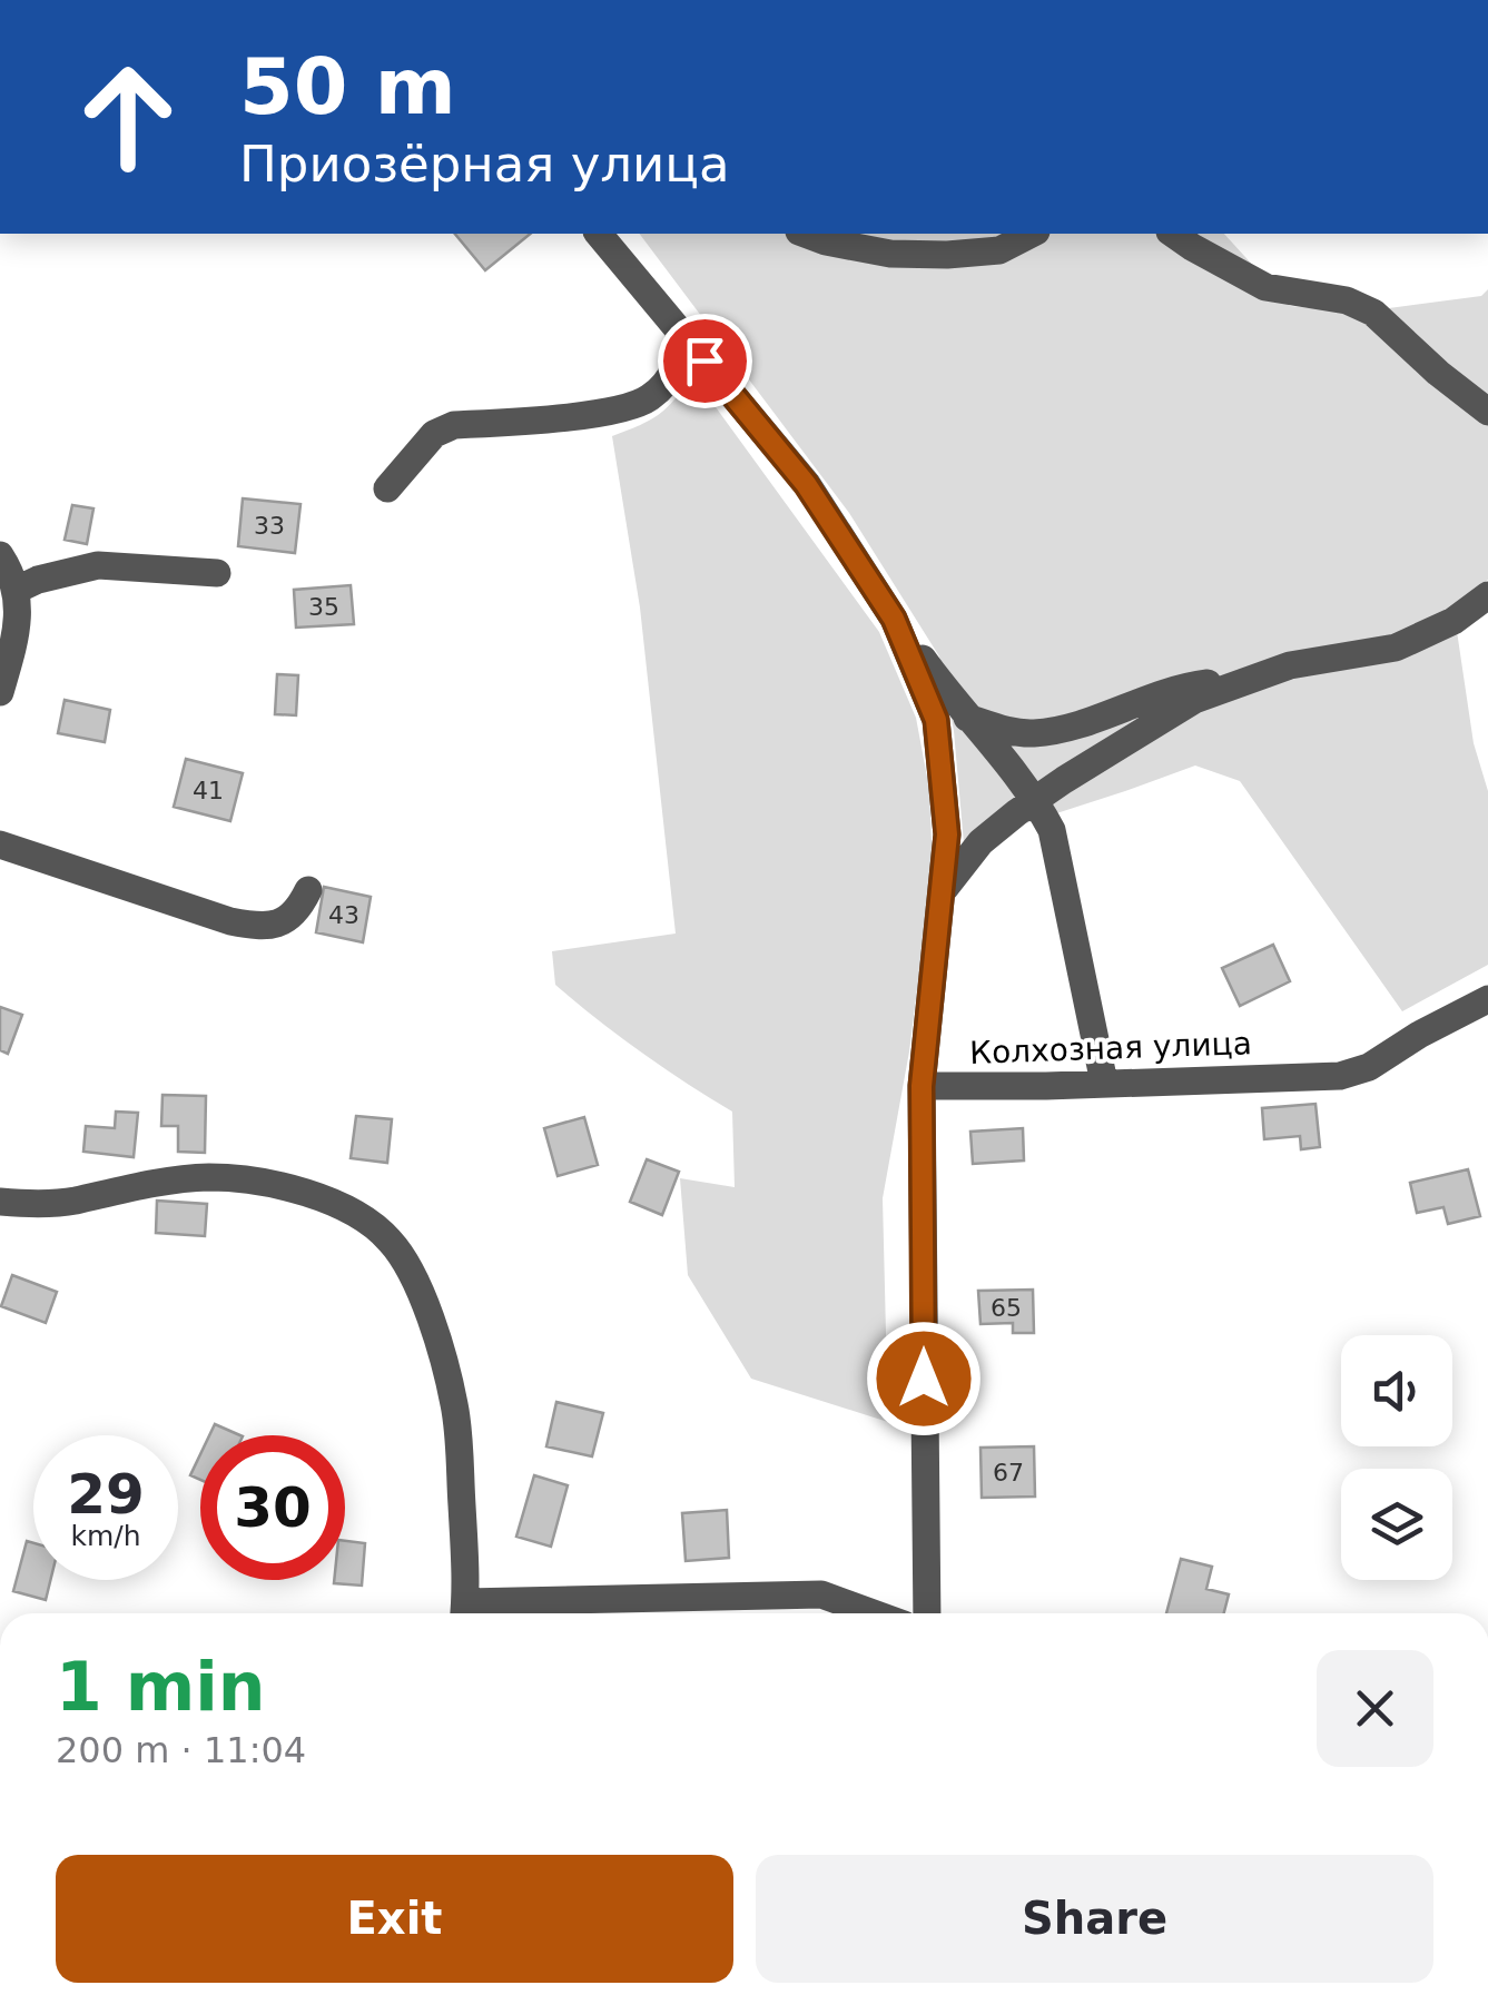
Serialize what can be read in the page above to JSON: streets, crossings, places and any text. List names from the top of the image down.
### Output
{
  "streets": {
    "street": ["Колхозная улица"]
  },
  "house_numbers": [
    "33",
    "35",
    "41",
    "43",
    "65",
    "67"
  ],
  "page": {
    "turn": ["50 m", "Приозёрная улица"],
    "speed": "29 km/h",
    "limit": "30",
    "heading": ["1 min", "200 m · 11:04"],
    "buttons": ["Exit", "Share"]
  }
}
